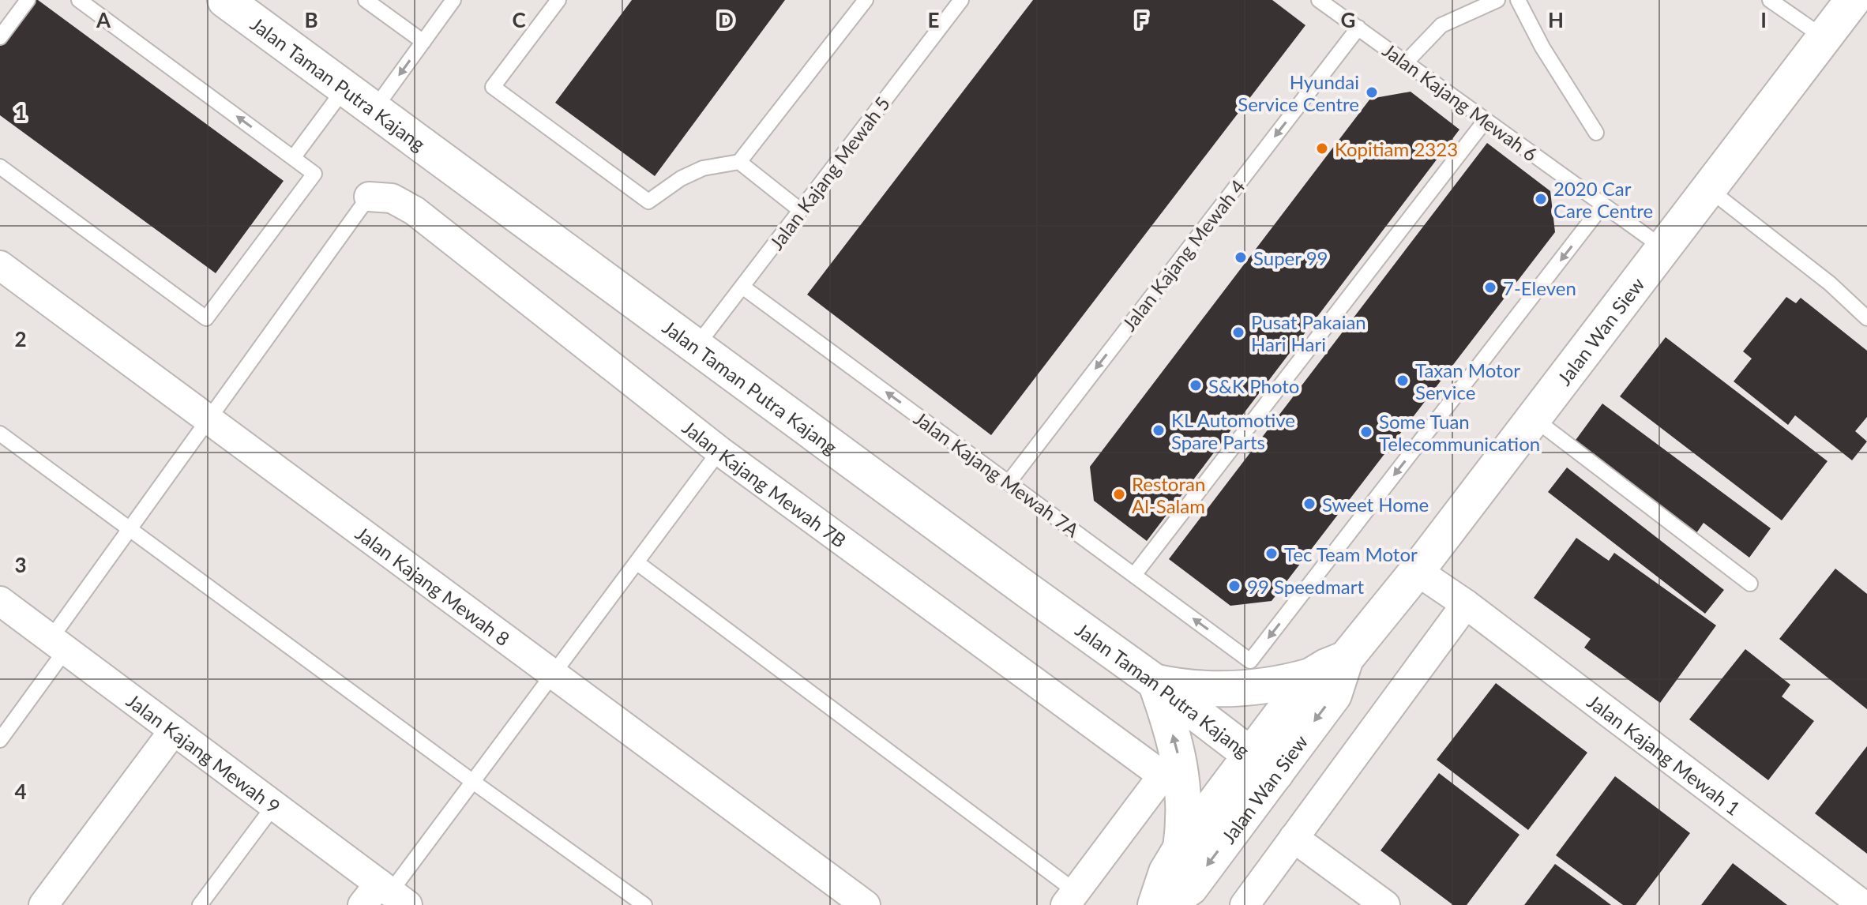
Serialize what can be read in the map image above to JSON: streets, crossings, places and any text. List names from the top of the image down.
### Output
{
  "streets": {
    "street": [
      "Jalan Taman Putra Kajang",
      "Jalan Wan Siew",
      "Jalan Kajang Mewah 7B",
      "Jalan Kajang Mewah 8",
      "Jalan Kajang Mewah 9",
      "Jalan Kajang Mewah 1"
    ],
    "lane": [
      "Jalan Kajang Mewah 6",
      "Jalan Kajang Mewah 5",
      "Jalan Kajang Mewah 4",
      "Jalan Kajang Mewah 7A"
    ]
  },
  "crossings": [
    ["Jalan Taman Putra Kajang", "Jalan Kajang Mewah 5"],
    ["Jalan Taman Putra Kajang", "Jalan Wan Siew"],
    ["Jalan Kajang Mewah 6", "Jalan Kajang Mewah 4"],
    ["Jalan Kajang Mewah 6", "Jalan Wan Siew"],
    ["Jalan Kajang Mewah 6", "Jalan Kajang Mewah 7A"],
    ["Jalan Kajang Mewah 5", "Jalan Kajang Mewah 7A"],
    ["Jalan Kajang Mewah 4", "Jalan Kajang Mewah 7A"],
    ["Jalan Wan Siew", "Jalan Kajang Mewah 1"]
  ],
  "one_way": ["Jalan Kajang Mewah 4"],
  "places": [
    "Hyundai Service Centre",
    "Kopitiam 2323",
    "2020 Car Care Centre",
    "Super 99",
    "7-Eleven",
    "Pusat Pakaian Hari Hari",
    "Taxan Motor Service",
    "S&K Photo",
    "KL Automotive Spare Parts",
    "Some Tuan Telecommunication",
    "Restoran Al-Salam",
    "Sweet Home",
    "Tec Team Motor",
    "99 Speedmart"
  ],
  "grid": {
    "columns": [
      "A",
      "B",
      "C",
      "D",
      "E",
      "F",
      "G",
      "H",
      "I"
    ],
    "rows": [
      "1",
      "2",
      "3",
      "4"
    ]
  }
}
